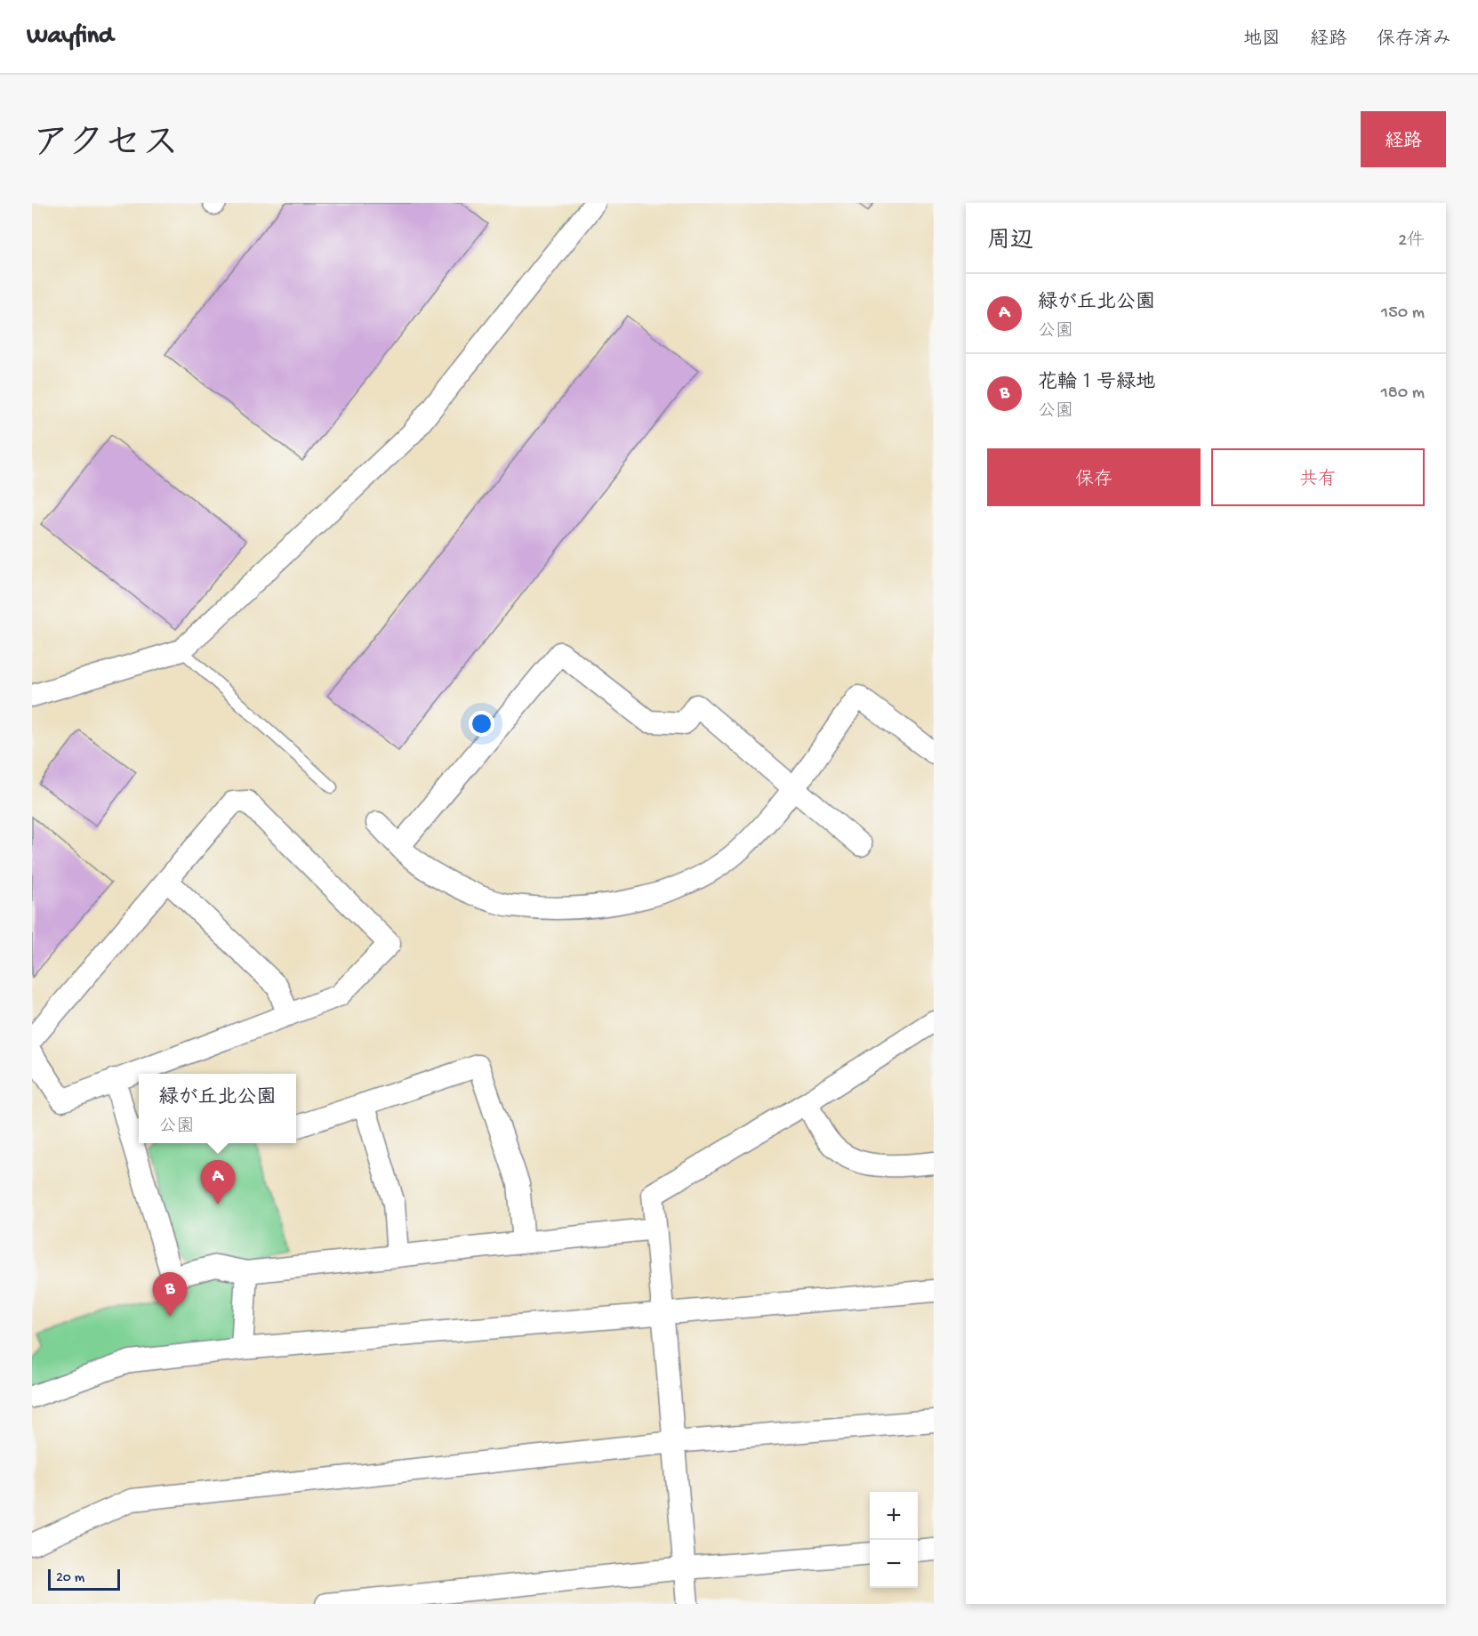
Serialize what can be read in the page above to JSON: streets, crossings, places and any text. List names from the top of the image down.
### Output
{
  "scale_bar": "20 m",
  "page": {
    "header": "Wayfind",
    "nav": ["地図", "経路", "保存済み"],
    "title": "アクセス",
    "buttons": [
      "経路",
      ["保存", "共有"]
    ],
    "heading": ["周辺", "2件"],
    "list": [
      {
        "mark": "A",
        "name": "緑が丘北公園",
        "note": "公園",
        "value": "150 m"
      },
      {
        "mark": "B",
        "name": "花輪１号緑地",
        "note": "公園",
        "value": "180 m"
      }
    ],
    "popup": ["緑が丘北公園", "公園"],
    "pins": ["A", "B"],
    "map_buttons": ["+", "−"],
    "scale": "20 m"
  }
}
